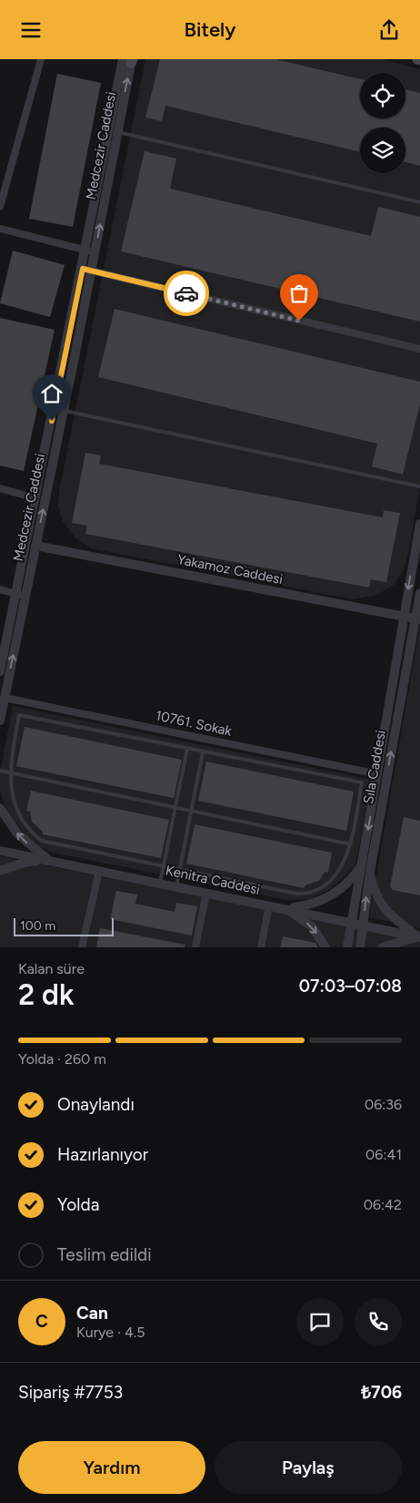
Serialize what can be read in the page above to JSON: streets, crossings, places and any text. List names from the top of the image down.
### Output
{
  "streets": {
    "street": [
      "Medcezir Caddesi",
      "Yakamoz Caddesi",
      "10761. Sokak",
      "Sıla Caddesi",
      "Kenitra Caddesi"
    ]
  },
  "crossings": [
    ["Medcezir Caddesi", "Yakamoz Caddesi"],
    ["Medcezir Caddesi", "10761. Sokak"],
    ["Yakamoz Caddesi", "Sıla Caddesi"],
    ["Sıla Caddesi", "Kenitra Caddesi"]
  ],
  "scale_bar": "100 m",
  "page": {
    "header": "Bitely",
    "scale": "100 m",
    "heading": ["2 dk", "Kalan süre", "07:03–07:08"],
    "panel": [
      "Can",
      "Kurye · 4.5",
      "Sipariş #7753",
      "₺706"
    ],
    "bar": "Yolda · 260 m",
    "list": [
      ["Onaylandı", "06:36"],
      ["Hazırlanıyor", "06:41"],
      ["Yolda", "06:42"],
      "Teslim edildi"
    ],
    "round": "C",
    "buttons": ["Yardım", "Paylaş"]
  }
}
